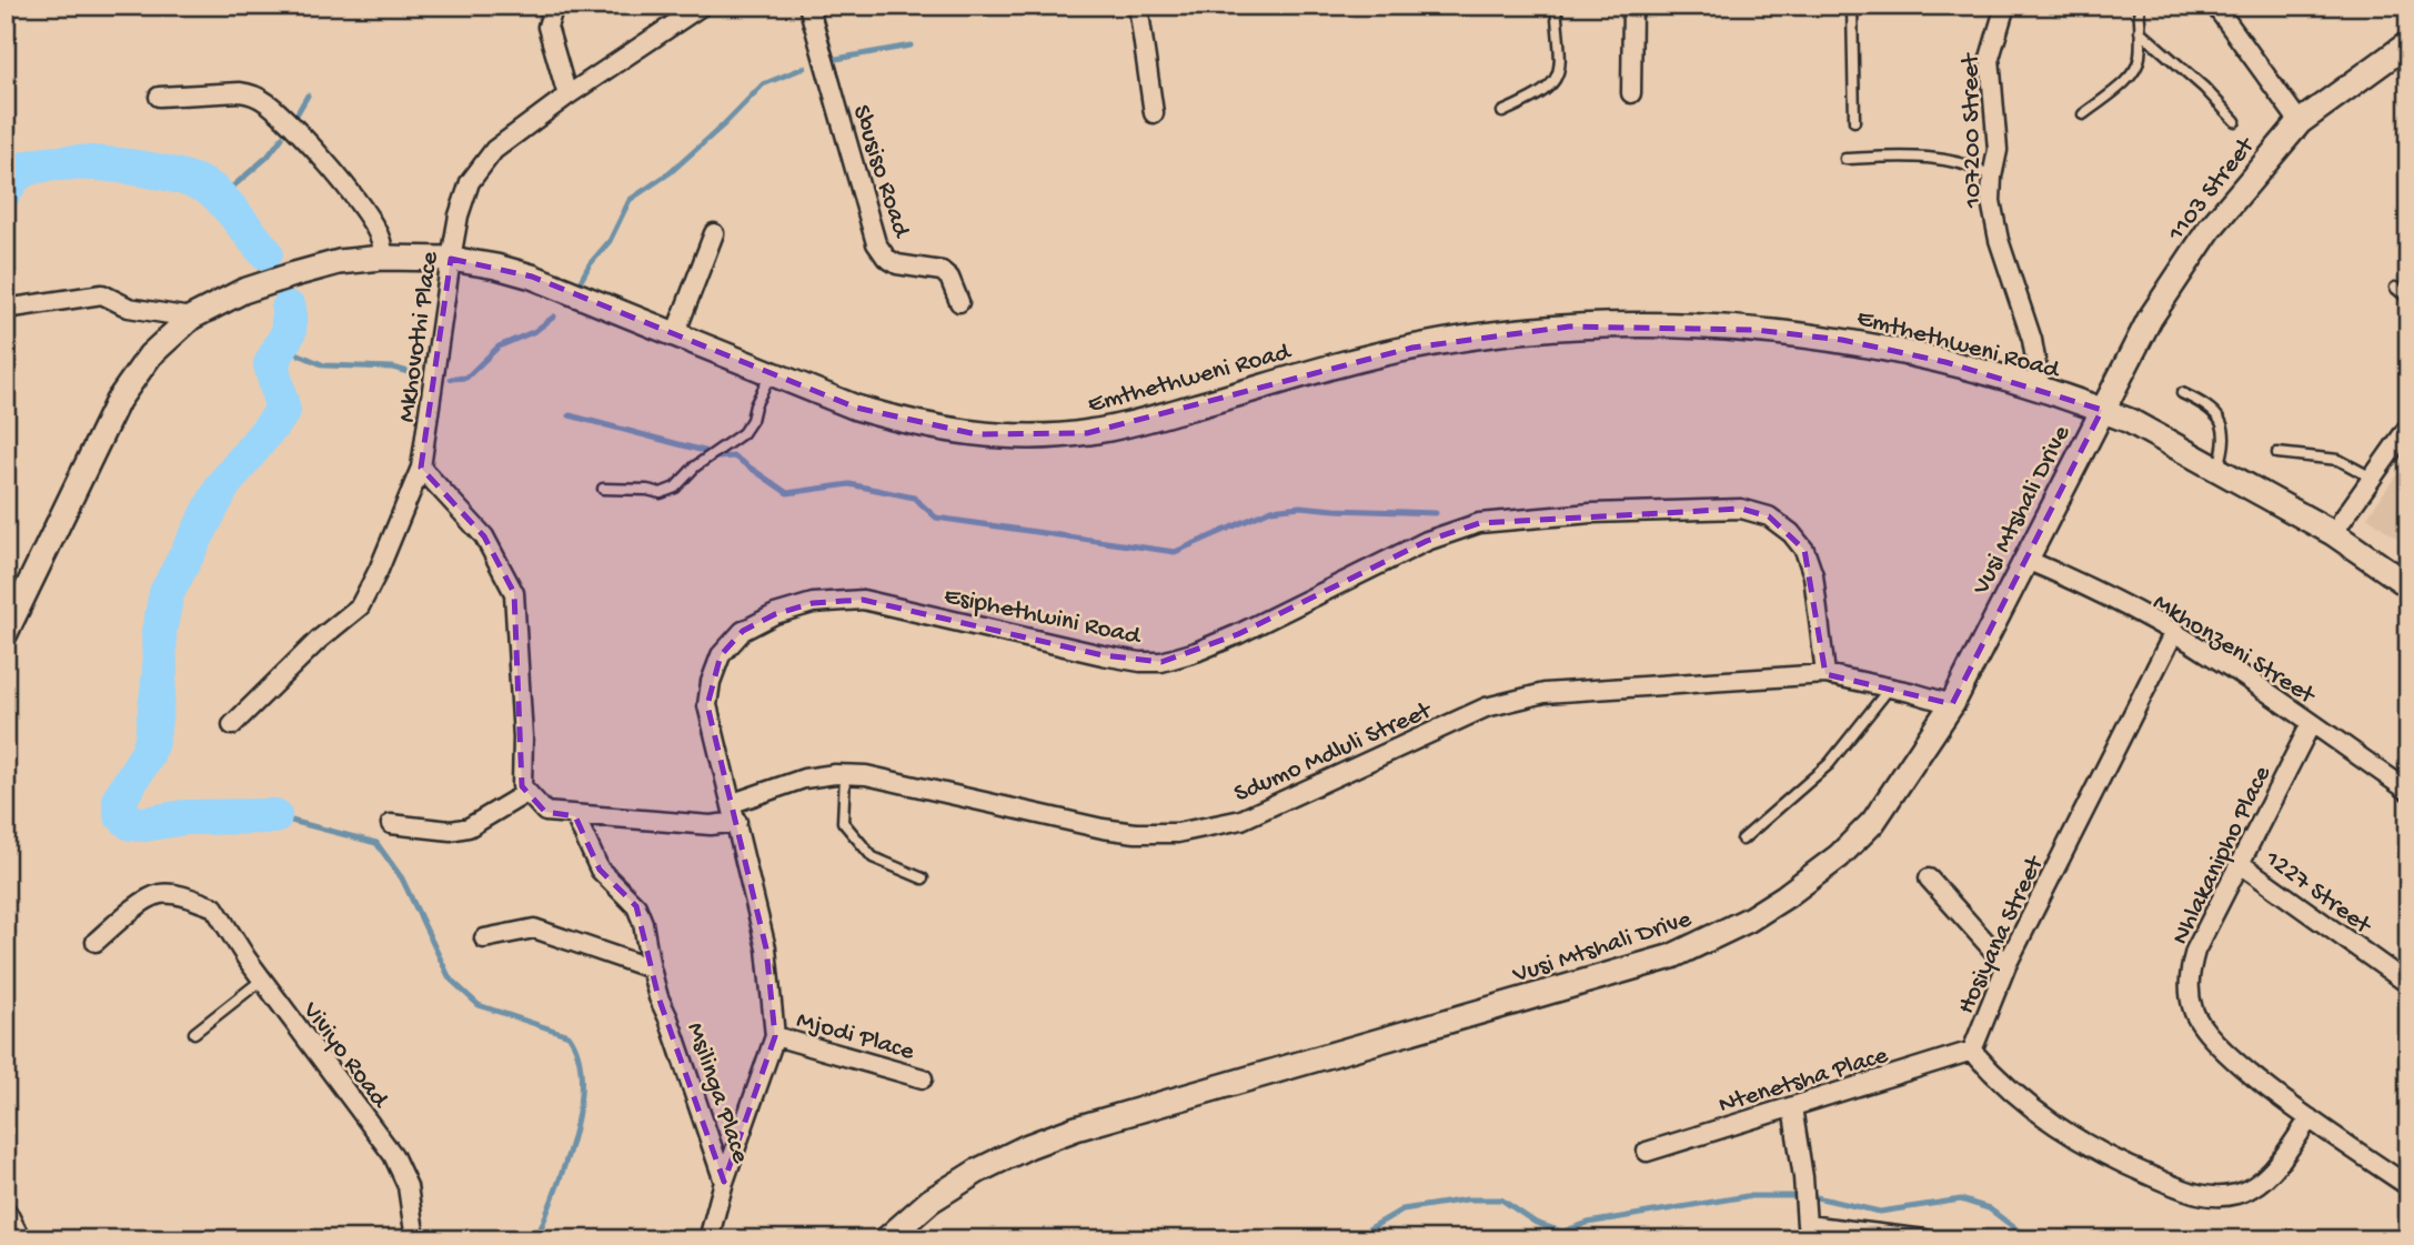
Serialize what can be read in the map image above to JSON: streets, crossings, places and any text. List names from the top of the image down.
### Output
{
  "streets": {
    "street": [
      "107200 Street",
      "Sbusiso Road",
      "1103 Street",
      "Mkhovothi Place",
      "Emthethweni Road",
      "Vusi Mtshali Drive",
      "Esiphethwini Road",
      "Mkhonzeni Street",
      "Sdumo Mdluli Street",
      "Nhlakanipho Place",
      "1227 Street",
      "Hosiyana Street",
      "Mjodi Place",
      "Viviyo Road",
      "Ntenetsha Place",
      "Msilinga Place"
    ]
  },
  "crossings": [
    ["107200 Street", "Emthethweni Road"],
    ["1103 Street", "Emthethweni Road"],
    ["1103 Street", "Vusi Mtshali Drive"],
    ["Mkhovothi Place", "Emthethweni Road"],
    ["Emthethweni Road", "Vusi Mtshali Drive"],
    ["Vusi Mtshali Drive", "Mkhonzeni Street"],
    ["Vusi Mtshali Drive", "Sdumo Mdluli Street"],
    ["Esiphethwini Road", "Sdumo Mdluli Street"],
    ["Esiphethwini Road", "Mjodi Place"],
    ["Esiphethwini Road", "Msilinga Place"],
    ["Mkhonzeni Street", "Nhlakanipho Place"],
    ["Mkhonzeni Street", "Hosiyana Street"],
    ["Nhlakanipho Place", "1227 Street"],
    ["Nhlakanipho Place", "Hosiyana Street"],
    ["Hosiyana Street", "Ntenetsha Place"]
  ]
}
